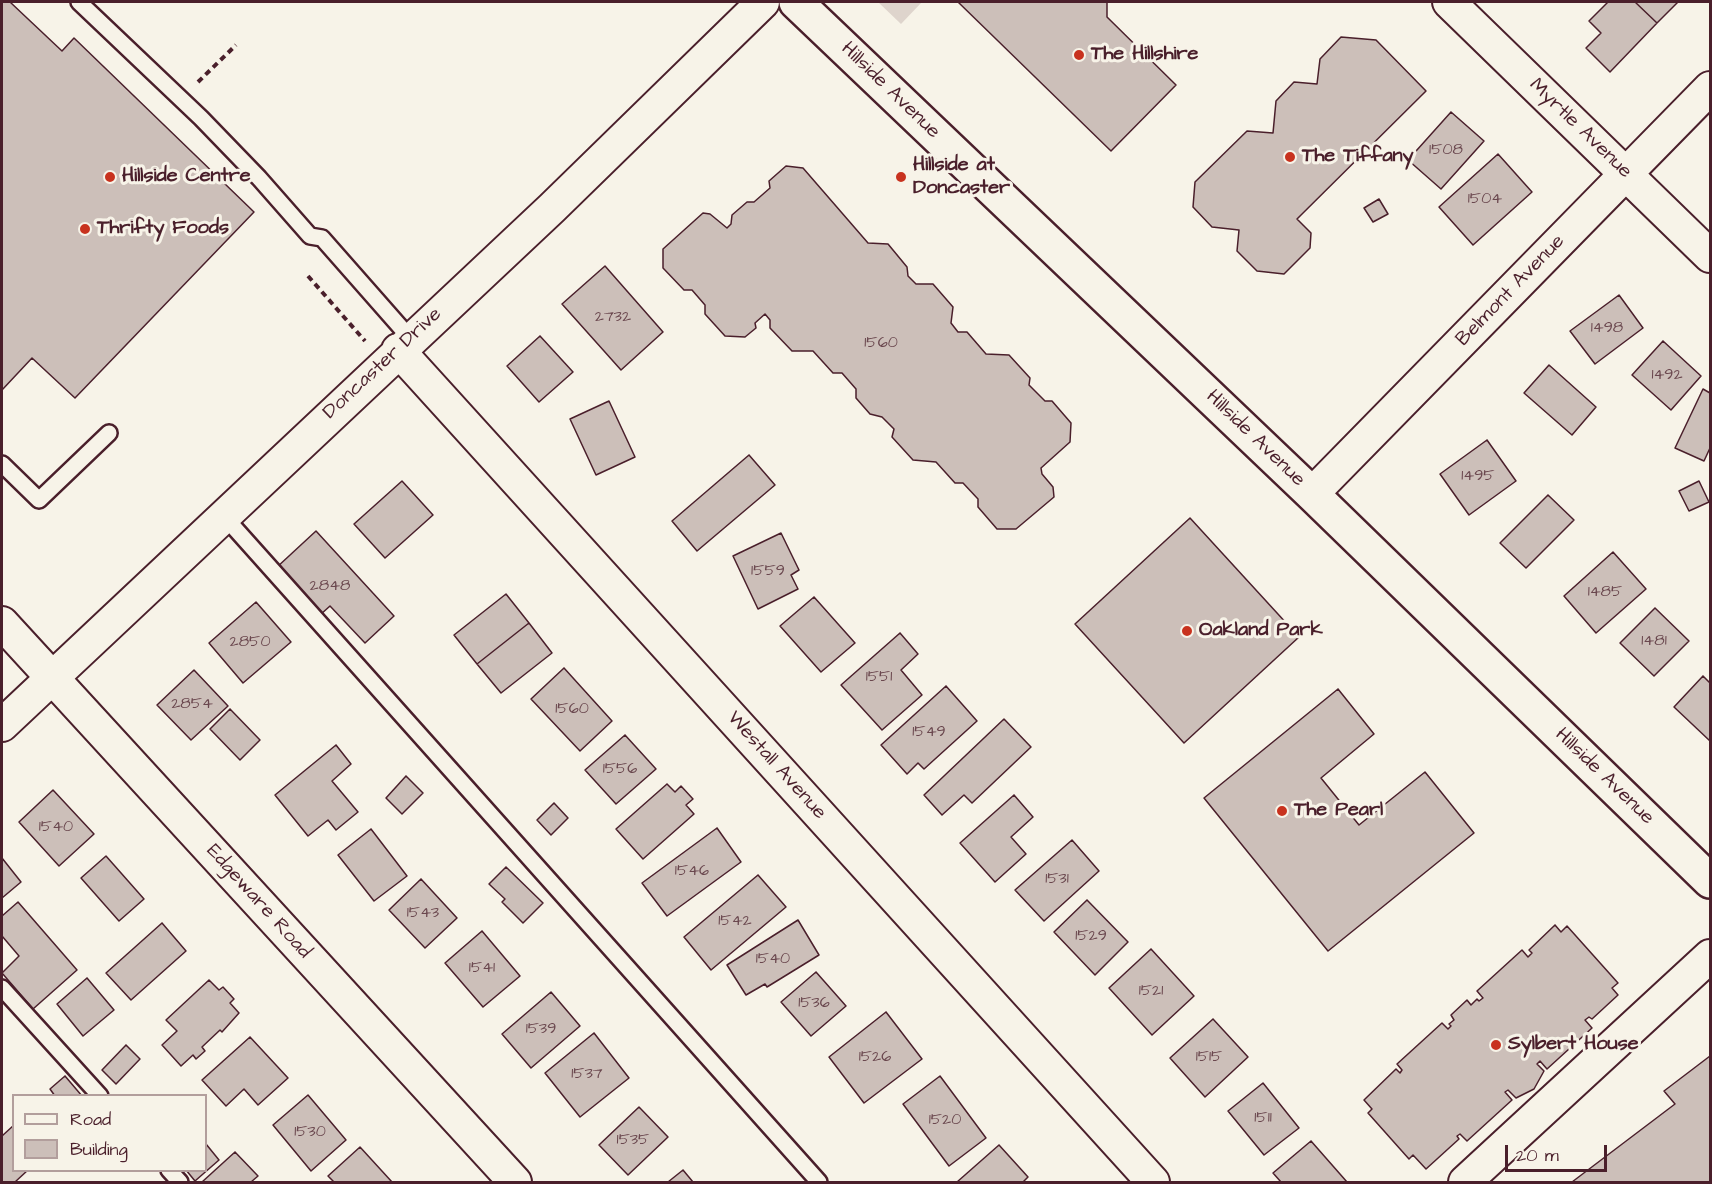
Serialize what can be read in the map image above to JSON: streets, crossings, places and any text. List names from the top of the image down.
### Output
{
  "streets": {
    "main road": ["Hillside Avenue"],
    "street": [
      "Myrtle Avenue",
      "Belmont Avenue",
      "Doncaster Drive",
      "Westall Avenue",
      "Edgeware Road"
    ]
  },
  "crossings": [
    ["Hillside Avenue", "Belmont Avenue"],
    ["Myrtle Avenue", "Belmont Avenue"],
    ["Doncaster Drive", "Westall Avenue"],
    ["Doncaster Drive", "Edgeware Road"]
  ],
  "places": [
    "The Hillshire",
    "The Tiffany",
    "Hillside Centre",
    "Hillside at Doncaster",
    "Thrifty Foods",
    "Oakland Park",
    "The Pearl",
    "Sylbert House"
  ],
  "house_numbers": [
    "1508",
    "1504",
    "2732",
    "1498",
    "1560",
    "1492",
    "1495",
    "1559",
    "2848",
    "1485",
    "1481",
    "2850",
    "1551",
    "2854",
    "1560",
    "1549",
    "1556",
    "1540",
    "1546",
    "1531",
    "1543",
    "1542",
    "1529",
    "1540",
    "1541",
    "1521",
    "1536",
    "1539",
    "1526",
    "1515",
    "1537",
    "1511",
    "1520",
    "1530",
    "1535"
  ],
  "legend": ["Road", "Building"],
  "scale_bar": "20 m"
}
